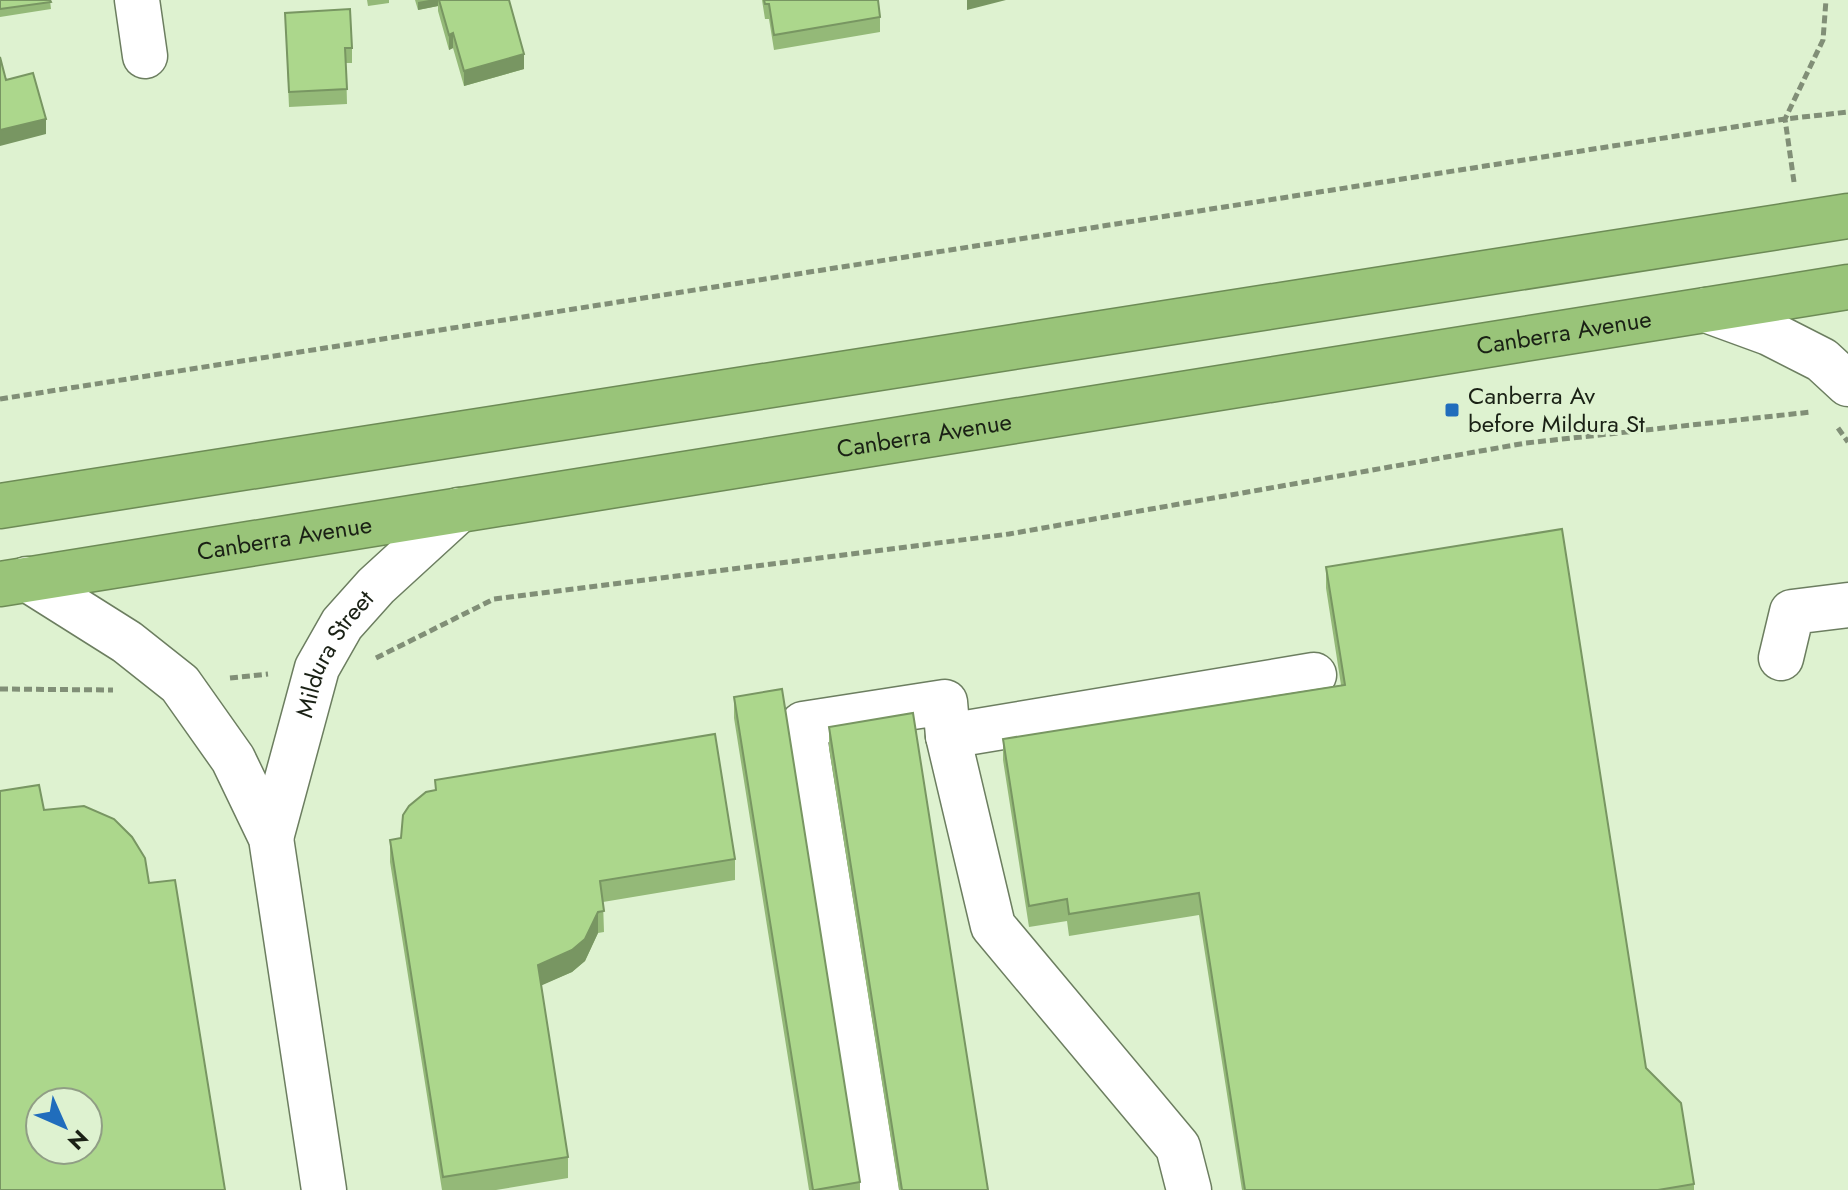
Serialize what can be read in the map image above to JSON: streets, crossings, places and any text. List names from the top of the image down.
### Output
{
  "streets": {
    "highway": ["Canberra Avenue"],
    "street": ["Mildura Street"]
  },
  "crossings": [
    ["Canberra Avenue", "Mildura Street"]
  ],
  "places": {
    "transit": ["Canberra Av before Mildura St"]
  },
  "north": "bottom right"
}
